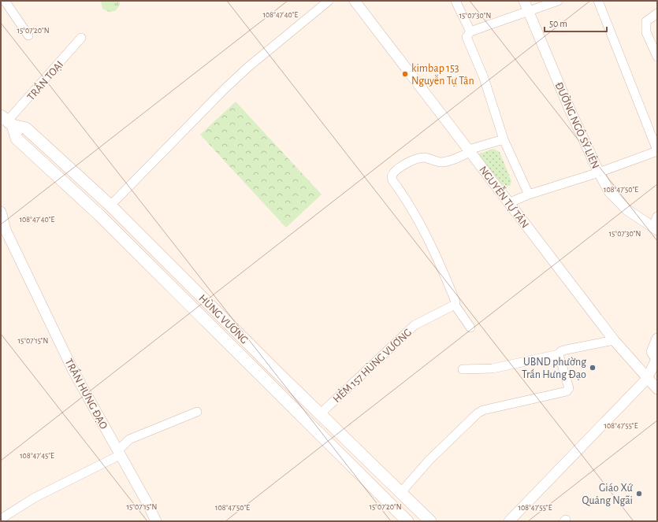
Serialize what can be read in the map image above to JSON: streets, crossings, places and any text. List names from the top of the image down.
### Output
{
  "streets": {
    "main road": ["HÙNG VƯƠNG"],
    "street": [
      "TRẦN TOẠI",
      "ĐƯỜNG NGÔ SỸ LIÊN",
      "NGUYỄN TỰ TÂN",
      "HẺM 157 HÙNG VƯƠNG",
      "TRẦN HƯNG ĐẠO"
    ]
  },
  "crossings": [
    ["TRẦN TOẠI", "HÙNG VƯƠNG"],
    ["HÙNG VƯƠNG", "HẺM 157 HÙNG VƯƠNG"]
  ],
  "places": ["kimbap 153 Nguyễn Tự Tân", "UBND phường Trần Hưng Đạo", "Giáo Xứ Quảng Ngãi"],
  "scale_bar": "50 m",
  "coordinates": [
    "108°47'40\"E",
    "15°07'30\"N",
    "15°07'20\"N",
    "108°47'50\"E",
    "15°07'15\"N",
    "108°47'55\"E",
    "108°47'45\"E"
  ]
}
